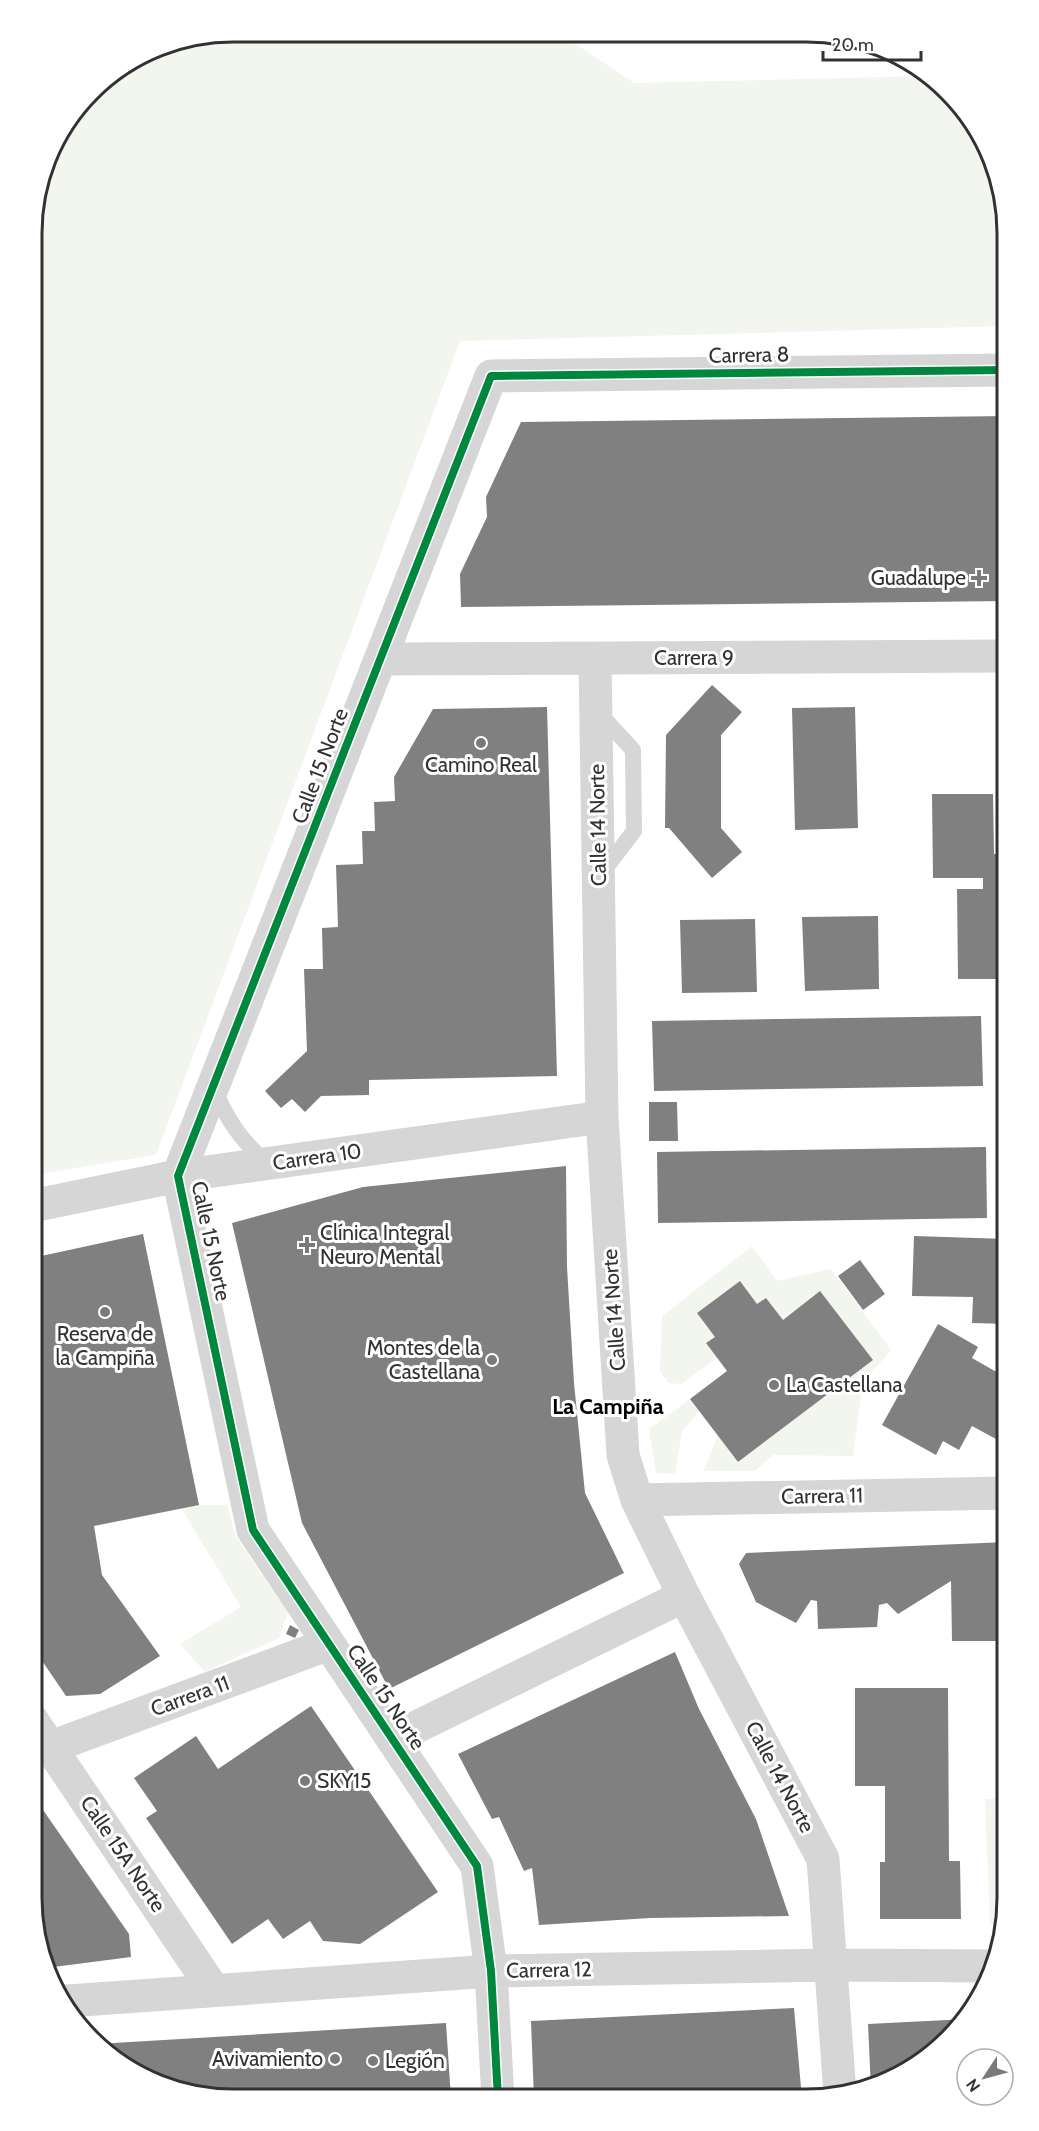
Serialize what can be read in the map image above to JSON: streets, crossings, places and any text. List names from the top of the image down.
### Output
{
  "streets": {
    "street": [
      "Carrera 8",
      "Carrera 9",
      "Calle 15 Norte",
      "Calle 14 Norte",
      "Carrera 10",
      "Carrera 11",
      "Calle 15A Norte",
      "Carrera 12"
    ]
  },
  "crossings": [
    ["Carrera 8", "Calle 15 Norte"],
    ["Carrera 9", "Calle 15 Norte"],
    ["Carrera 9", "Calle 14 Norte"],
    ["Calle 15 Norte", "Carrera 10"],
    ["Calle 15 Norte", "Carrera 11"],
    ["Calle 15 Norte", "Carrera 12"],
    ["Calle 14 Norte", "Carrera 10"],
    ["Calle 14 Norte", "Carrera 11"],
    ["Calle 14 Norte", "Carrera 12"],
    ["Carrera 11", "Calle 15A Norte"],
    ["Calle 15A Norte", "Carrera 12"]
  ],
  "districts": ["La Campiña"],
  "places": {
    "health": ["Guadalupe", "Clínica Integral Neuro Mental"],
    "other": [
      "Camino Real",
      "Reserva de la Campiña",
      "Montes de la Castellana",
      "La Castellana",
      "SKY15",
      "Avivamiento",
      "Legión"
    ]
  },
  "scale_bar": "20 m",
  "north": "bottom left"
}
